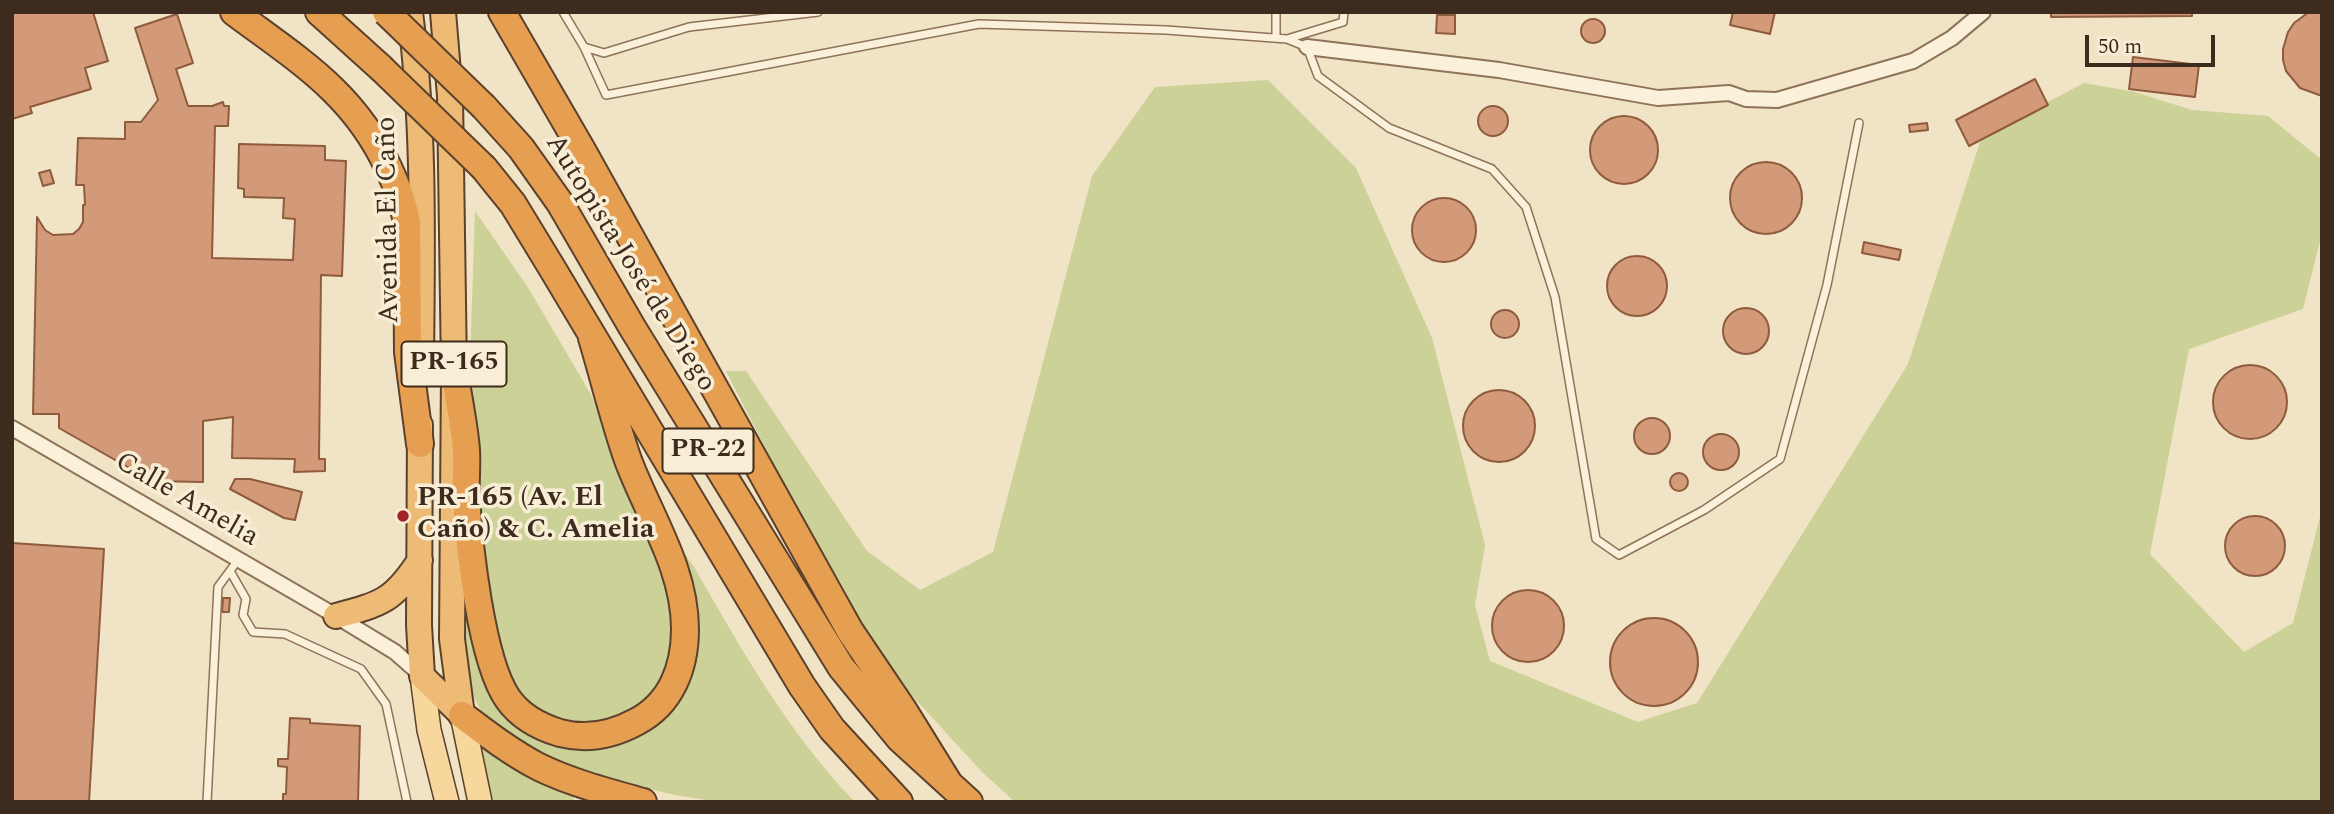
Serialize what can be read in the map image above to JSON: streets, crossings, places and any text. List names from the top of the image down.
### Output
{
  "streets": {
    "highway": [
      "Avenida El Caño",
      "Autopista José de Diego",
      "PR-165",
      "PR-22"
    ],
    "street": ["Calle Amelia"]
  },
  "crossings": [
    ["Avenida El Caño", "Calle Amelia"]
  ],
  "places": ["PR-165 (Av. El Caño) & C. Amelia"],
  "scale_bar": "50 m"
}
